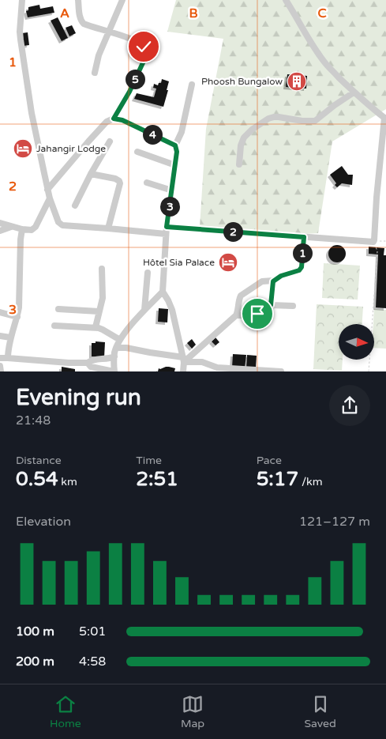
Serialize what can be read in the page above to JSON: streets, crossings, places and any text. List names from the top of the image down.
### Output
{
  "places": {
    "building": ["Phoosh Bungalow"],
    "hotel": ["Jahangir Lodge", "Hôtel Sia Palace"]
  },
  "north": "right",
  "page": {
    "pins": [
      "5",
      "4",
      "3",
      "2",
      "1"
    ],
    "heading": ["Evening run", "21:48"],
    "stats": [
      ["Distance", "0.54 km"],
      ["Time", "2:51"],
      ["Pace", "5:17 /km"]
    ],
    "chart": ["Elevation", "121–127 m"],
    "list": [
      {
        "name": "100 m",
        "note": "5:01"
      },
      {
        "name": "200 m",
        "note": "4:58"
      }
    ],
    "tabs": ["Home", "Map", "Saved"]
  },
  "grid": {
    "columns": ["A", "B", "C"],
    "rows": ["1", "2", "3"]
  }
}
